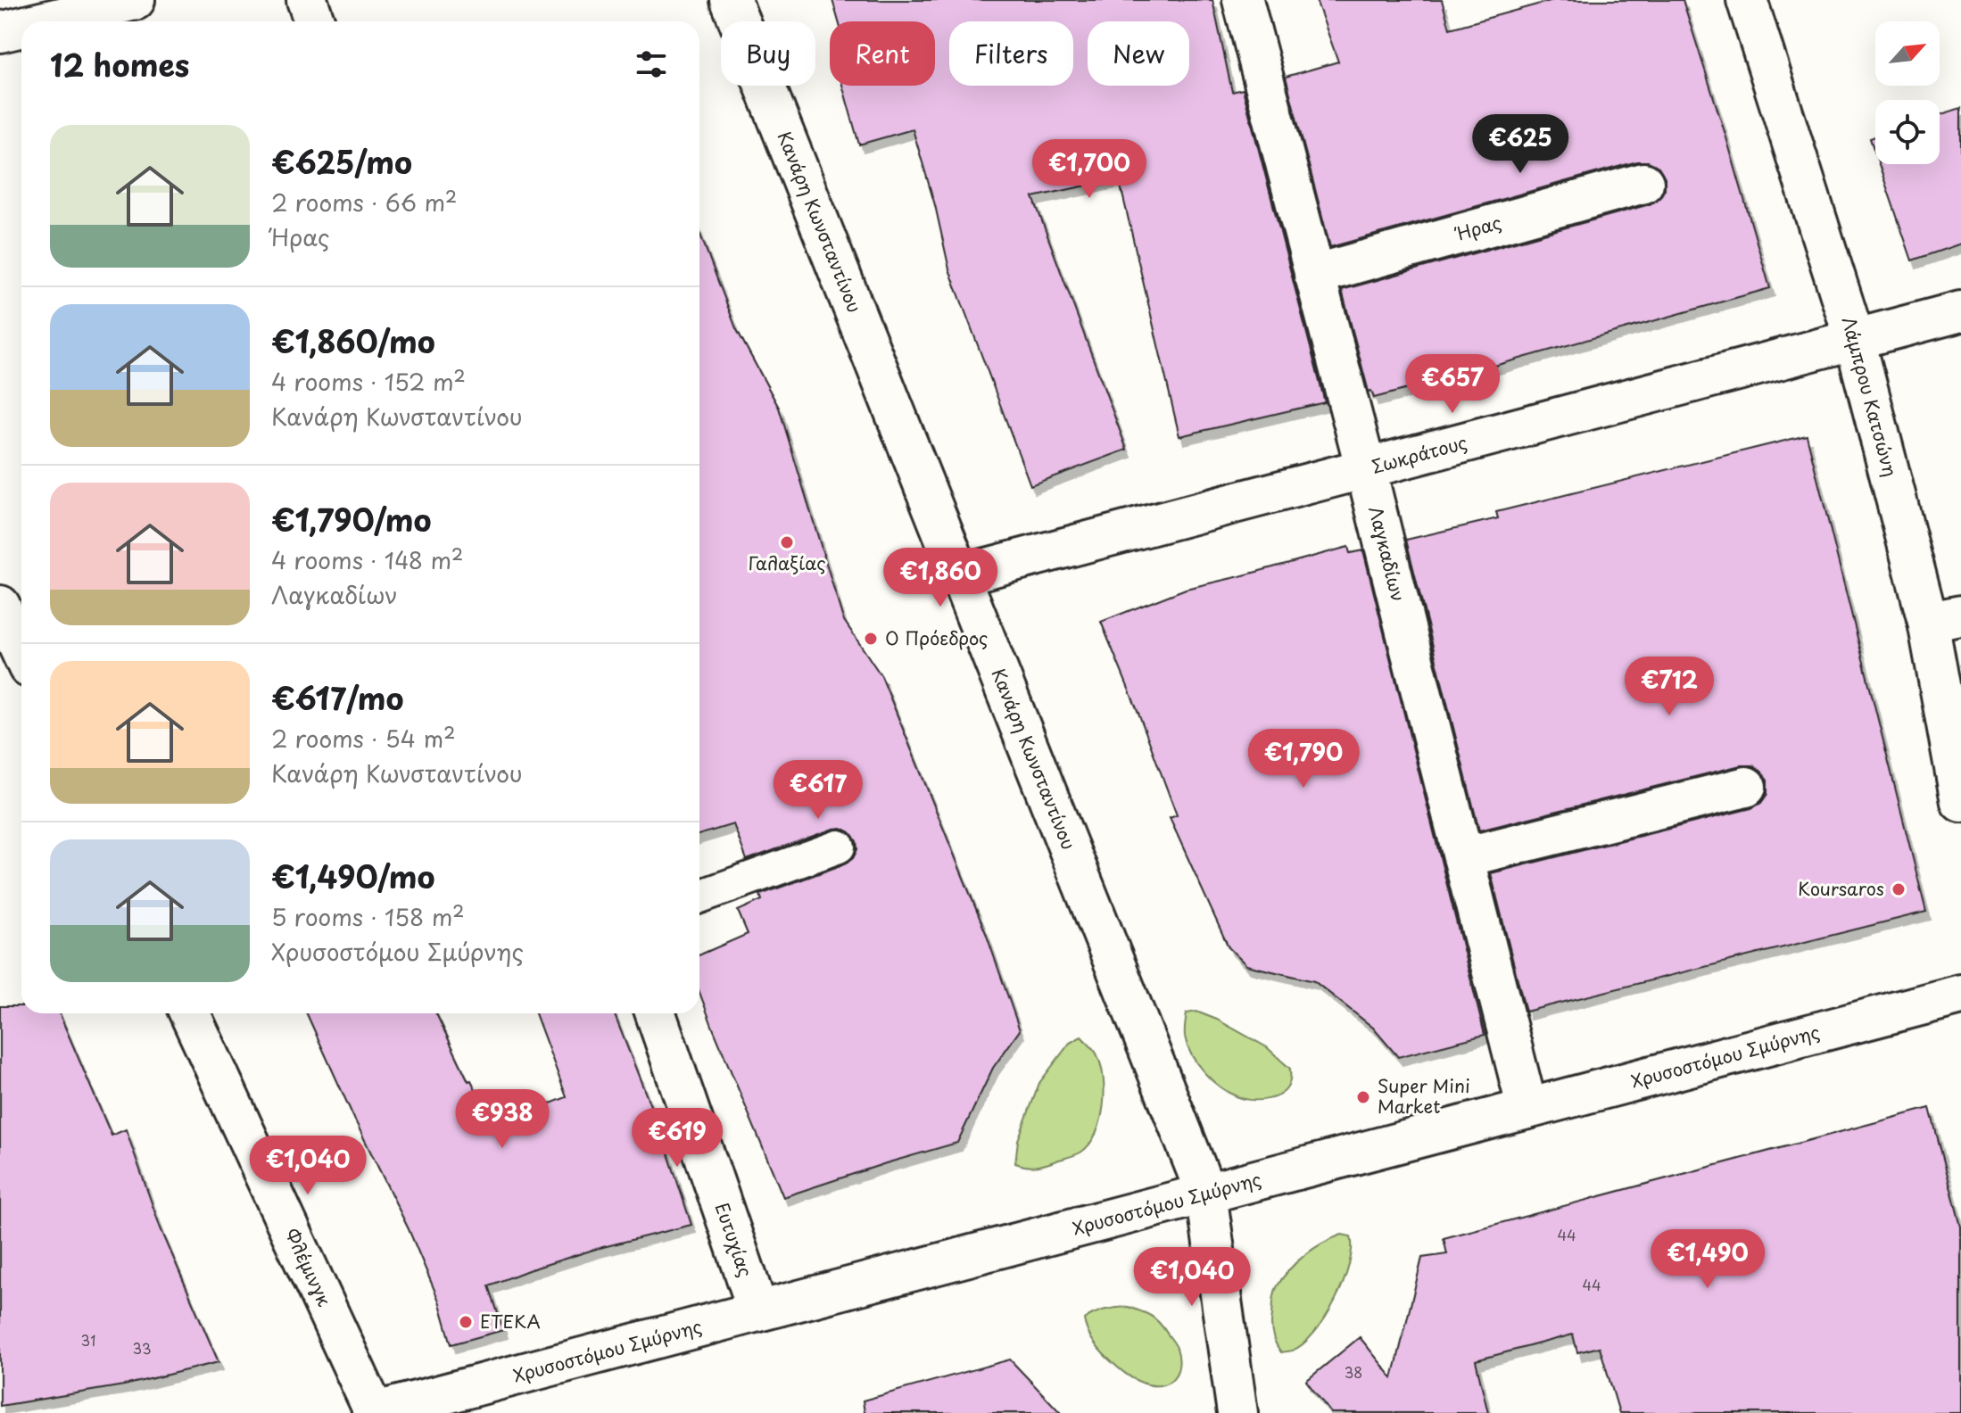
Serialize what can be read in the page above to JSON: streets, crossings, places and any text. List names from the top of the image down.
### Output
{
  "streets": {
    "street": [
      "Κανάρη Κωνσταντίνου",
      "Ήρας",
      "Λάμπρου Κατσώνη",
      "Σωκράτους",
      "Λαγκαδίων",
      "Χρυσοστόμου Σμύρνης",
      "Ευτυχίας",
      "Φλέμινγκ"
    ]
  },
  "crossings": [
    ["Κανάρη Κωνσταντίνου", "Σωκράτους"],
    ["Κανάρη Κωνσταντίνου", "Χρυσοστόμου Σμύρνης"],
    ["Ήρας", "Λαγκαδίων"],
    ["Λάμπρου Κατσώνη", "Σωκράτους"],
    ["Σωκράτους", "Λαγκαδίων"],
    ["Λαγκαδίων", "Χρυσοστόμου Σμύρνης"],
    ["Χρυσοστόμου Σμύρνης", "Ευτυχίας"],
    ["Χρυσοστόμου Σμύρνης", "Φλέμινγκ"]
  ],
  "places": [
    "Γαλαξίας",
    "Ο Πρόεδρος",
    "Koursaros",
    "Super Mini Market",
    "ΕΤΕΚΑ"
  ],
  "house_numbers": [
    "44",
    "44",
    "31",
    "33",
    "38"
  ],
  "north": "top right",
  "page": {
    "chip": [
      "Buy",
      "Rent",
      "Filters",
      "New"
    ],
    "heading": "12 homes",
    "list": [
      {
        "name": "€625/mo",
        "note": "2 rooms · 66 m² · Ήρας"
      },
      {
        "name": "€1,860/mo",
        "note": "4 rooms · 152 m² · Κανάρη Κωνσταντίνου"
      },
      {
        "name": "€1,790/mo",
        "note": "4 rooms · 148 m² · Λαγκαδίων"
      },
      {
        "name": "€617/mo",
        "note": "2 rooms · 54 m² · Κανάρη Κωνσταντίνου"
      },
      {
        "name": "€1,490/mo",
        "note": "5 rooms · 158 m² · Χρυσοστόμου Σμύρνης"
      }
    ],
    "price": [
      "€625",
      "€1,700",
      "€657",
      "€1,860",
      "€712",
      "€1,790",
      "€617",
      "€938",
      "€619",
      "€1,040",
      "€1,490",
      "€1,040"
    ]
  }
}
